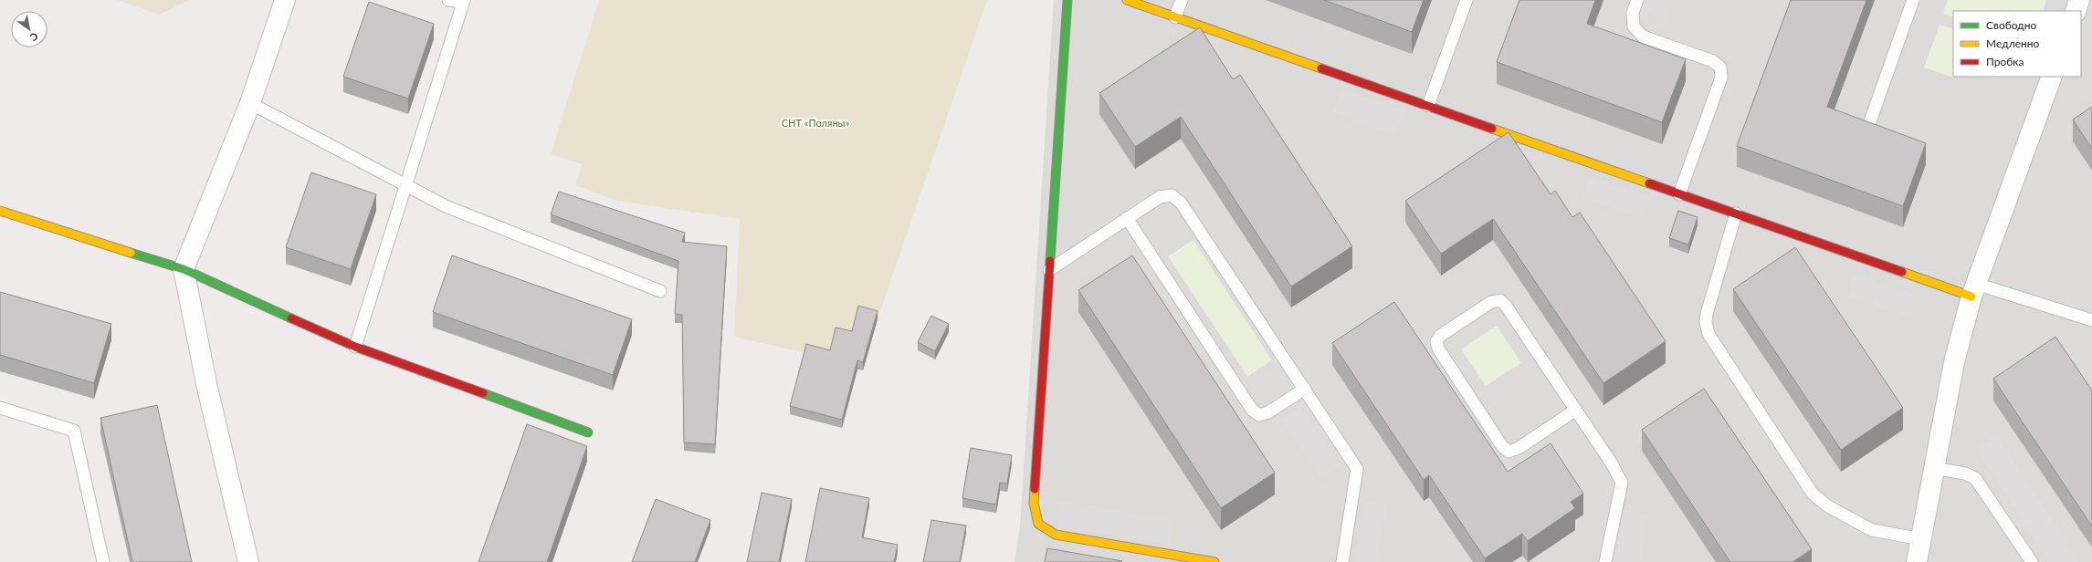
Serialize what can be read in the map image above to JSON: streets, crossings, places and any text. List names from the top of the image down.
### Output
{
  "parks": ["СНТ «Поляны»"],
  "legend": ["Свободно", "Медленно", "Пробка"],
  "north": "bottom right"
}
